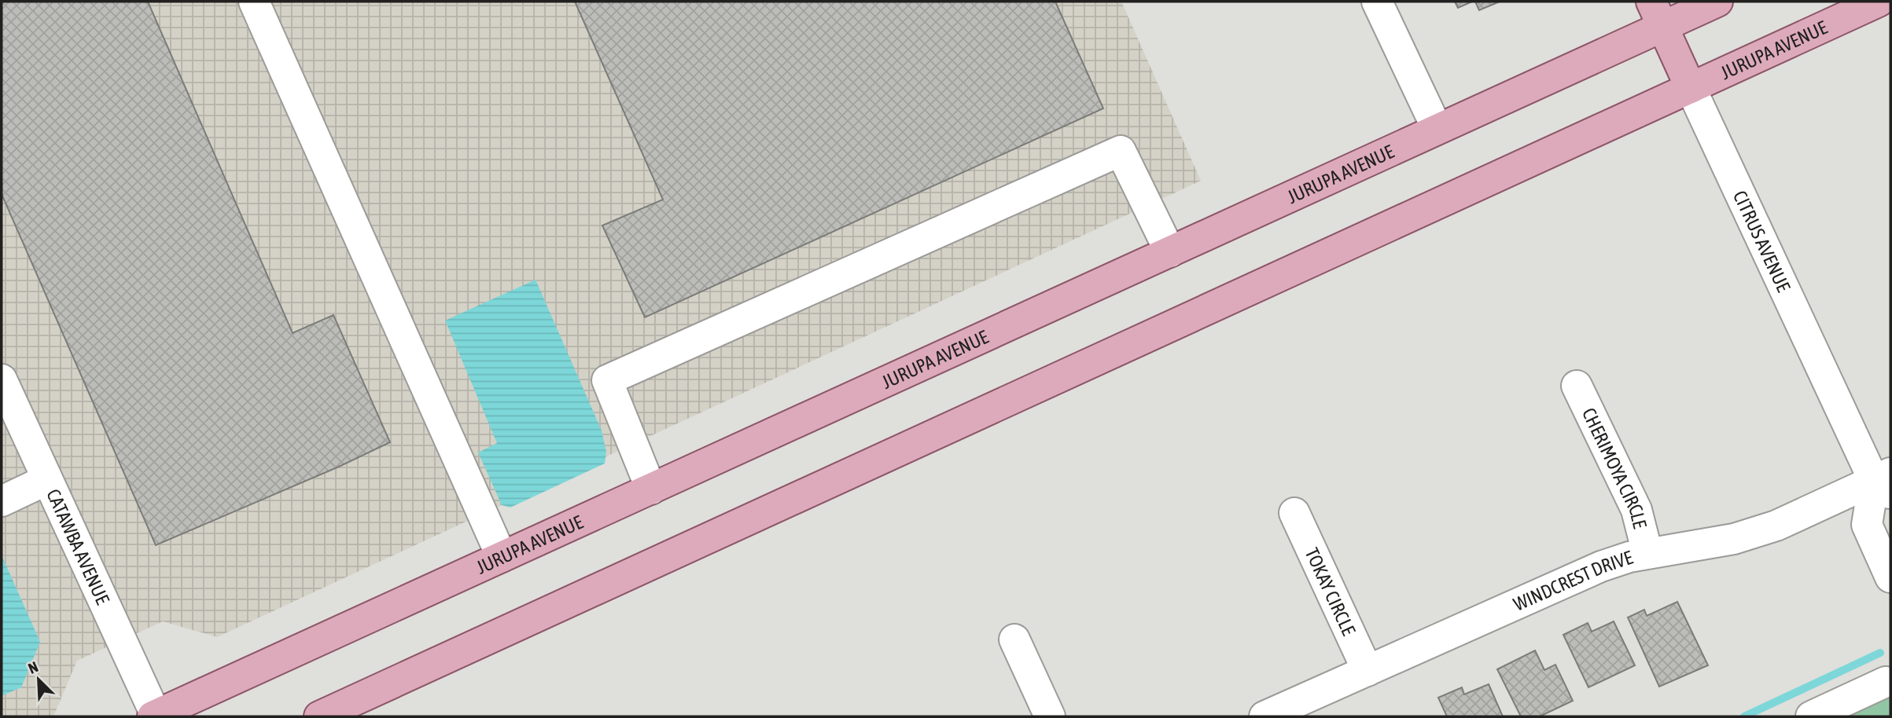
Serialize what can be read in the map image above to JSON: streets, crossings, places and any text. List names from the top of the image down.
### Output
{
  "streets": {
    "main road": ["JURUPA AVENUE", "CITRUS AVENUE"],
    "street": [
      "CHERIMOYA CIRCLE",
      "CATAWBA AVENUE",
      "WINDCREST DRIVE",
      "TOKAY CIRCLE"
    ]
  },
  "crossings": [
    ["JURUPA AVENUE", "CITRUS AVENUE"],
    ["JURUPA AVENUE", "CATAWBA AVENUE"],
    ["CITRUS AVENUE", "WINDCREST DRIVE"],
    ["CHERIMOYA CIRCLE", "WINDCREST DRIVE"],
    ["WINDCREST DRIVE", "TOKAY CIRCLE"]
  ],
  "north": "top left"
}
